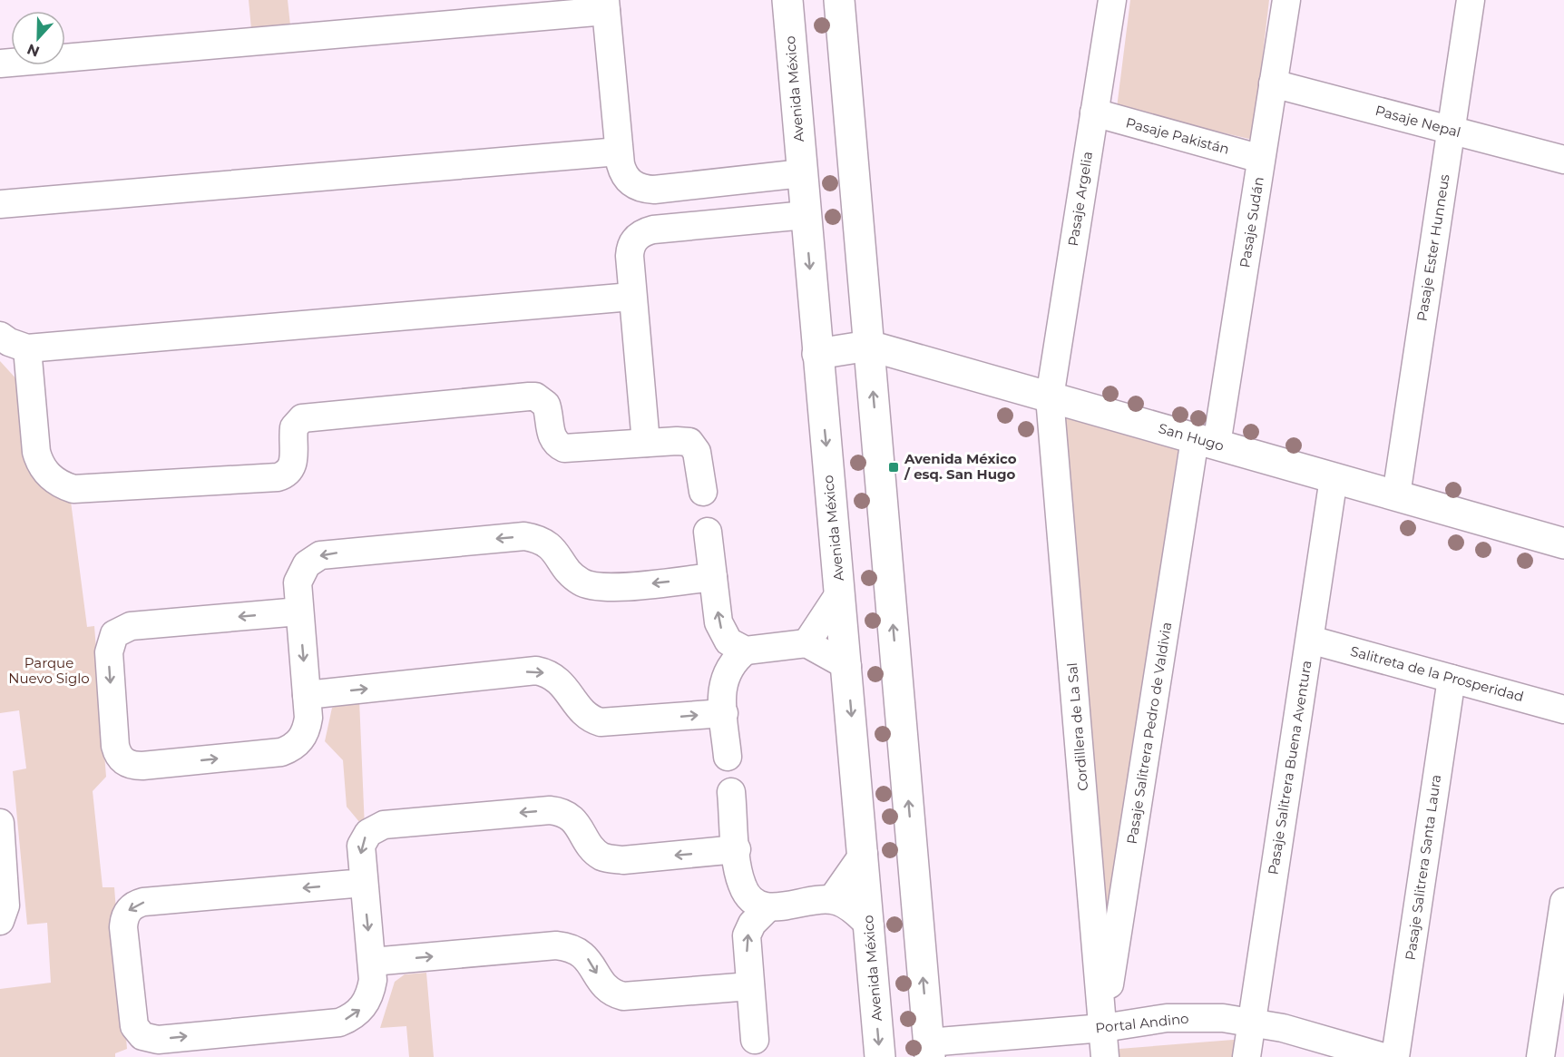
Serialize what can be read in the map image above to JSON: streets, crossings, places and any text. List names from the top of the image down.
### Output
{
  "streets": {
    "main road": ["Avenida México", "San Hugo"],
    "street": [
      "Pasaje Nepal",
      "Pasaje Pakistán",
      "Pasaje Argelia",
      "Pasaje Sudán",
      "Pasaje Ester Hunneus",
      "Salitreta de la Prosperidad",
      "Cordillera de La Sal",
      "Pasaje Salitrera Pedro de Valdivia",
      "Pasaje Salitrera Buena Aventura",
      "Pasaje Salitrera Santa Laura",
      "Portal Andino"
    ]
  },
  "crossings": [
    ["Avenida México", "San Hugo"],
    ["Pasaje Nepal", "Pasaje Sudán"],
    ["Pasaje Nepal", "Pasaje Ester Hunneus"],
    ["Pasaje Pakistán", "Pasaje Argelia"],
    ["Pasaje Pakistán", "Pasaje Sudán"],
    ["Pasaje Argelia", "San Hugo"],
    ["Pasaje Argelia", "Cordillera de La Sal"],
    ["Pasaje Sudán", "San Hugo"],
    ["Pasaje Sudán", "Pasaje Salitrera Pedro de Valdivia"],
    ["Pasaje Ester Hunneus", "San Hugo"],
    ["San Hugo", "Cordillera de La Sal"],
    ["San Hugo", "Pasaje Salitrera Pedro de Valdivia"],
    ["San Hugo", "Pasaje Salitrera Buena Aventura"],
    ["Salitreta de la Prosperidad", "Pasaje Salitrera Buena Aventura"],
    ["Salitreta de la Prosperidad", "Pasaje Salitrera Santa Laura"],
    ["Cordillera de La Sal", "Pasaje Salitrera Pedro de Valdivia"],
    ["Cordillera de La Sal", "Portal Andino"],
    ["Pasaje Salitrera Pedro de Valdivia", "Portal Andino"],
    ["Pasaje Salitrera Buena Aventura", "Portal Andino"]
  ],
  "parks": ["Parque Nuevo Siglo"],
  "places": {
    "transit": ["Avenida México / esq. San Hugo"]
  },
  "north": "bottom"
}
